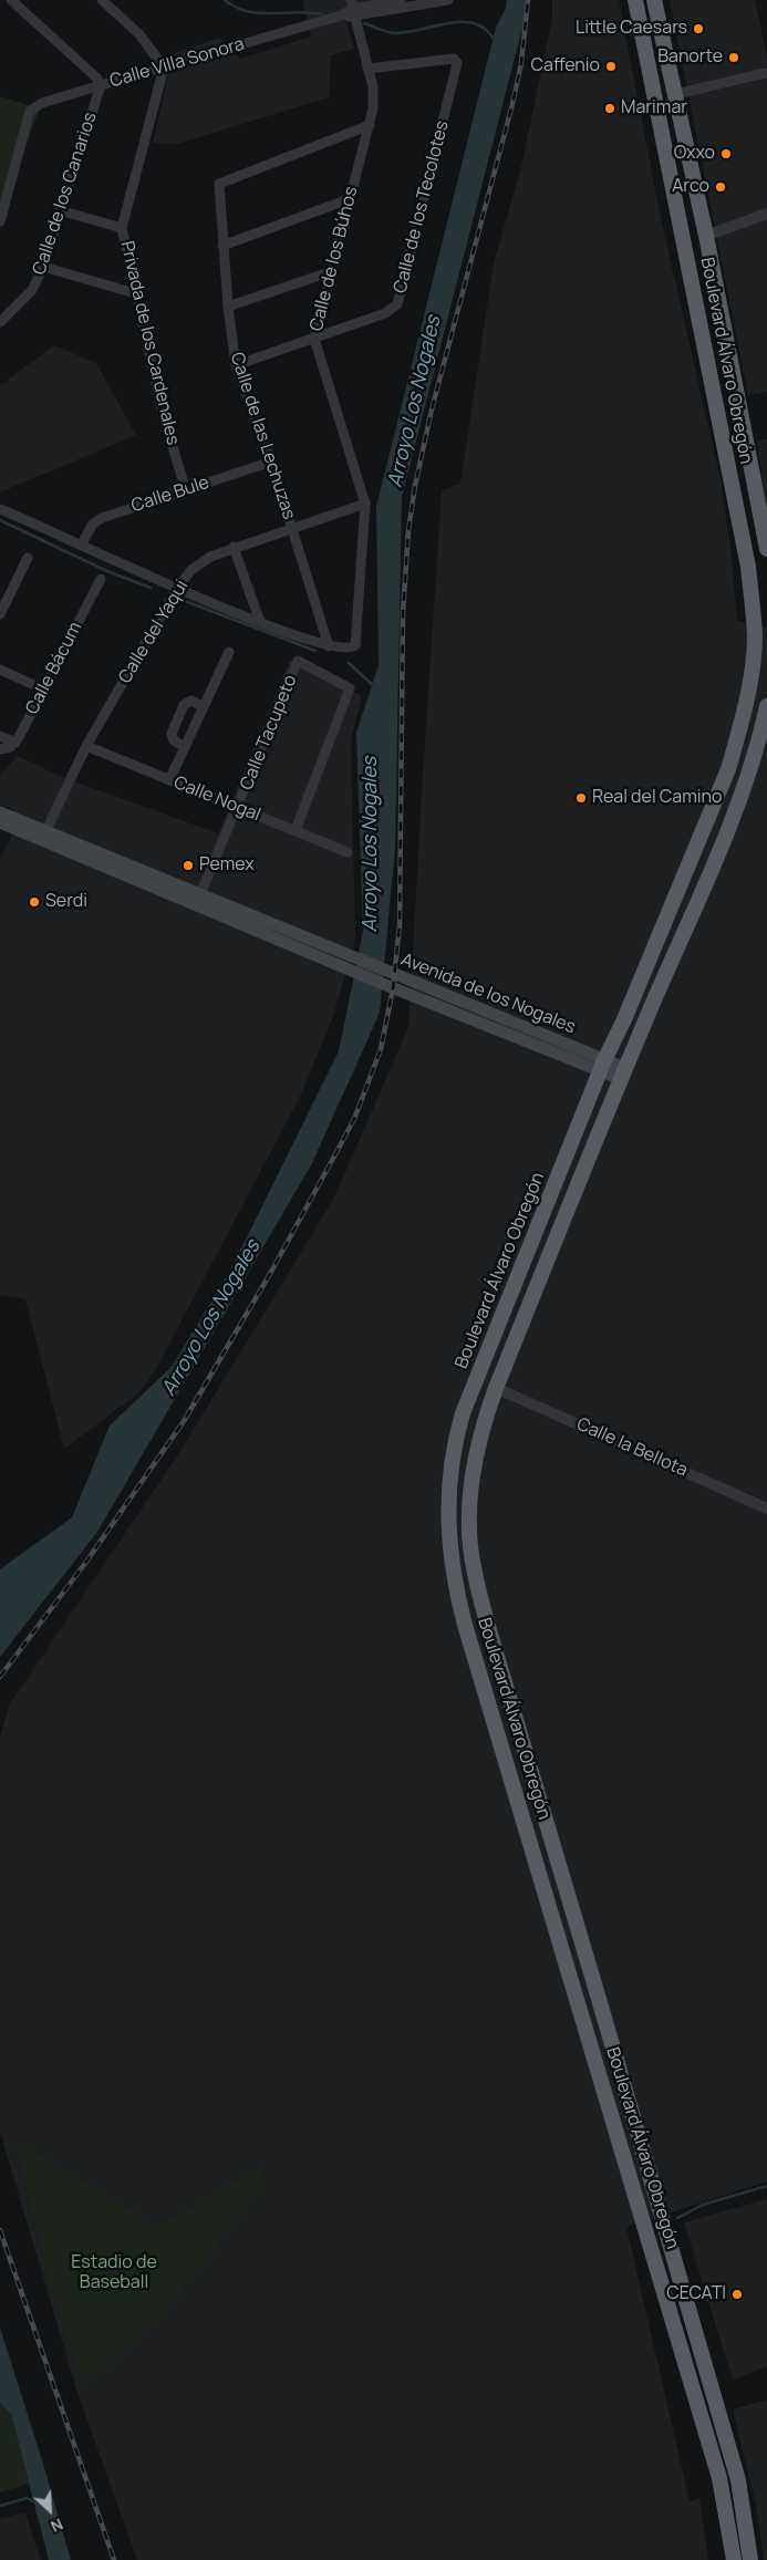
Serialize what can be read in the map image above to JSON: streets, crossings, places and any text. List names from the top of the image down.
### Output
{
  "streets": {
    "highway": ["Boulevard Álvaro Obregón"],
    "main road": ["Avenida de los Nogales"],
    "street": [
      "Calle Villa Sonora",
      "Calle de los Canarios",
      "Calle de los Tecolotes",
      "Calle de los Búhos",
      "Privada de los Cardenales",
      "Calle de las Lechuzas",
      "Calle Bule",
      "Calle del Yaqui",
      "Calle Bácum",
      "Calle Tacupeto",
      "Calle Nogal",
      "Calle la Bellota"
    ]
  },
  "crossings": [
    ["Calle Villa Sonora", "Calle de los Canarios"],
    ["Calle Villa Sonora", "Calle de los Búhos"],
    ["Calle Villa Sonora", "Privada de los Cardenales"],
    ["Calle de los Tecolotes", "Calle de los Búhos"],
    ["Calle de los Tecolotes", "Calle de las Lechuzas"],
    ["Calle de los Búhos", "Calle de las Lechuzas"],
    ["Calle de los Búhos", "Calle del Yaqui"],
    ["Privada de los Cardenales", "Calle Bule"],
    ["Boulevard Álvaro Obregón", "Avenida de los Nogales"],
    ["Boulevard Álvaro Obregón", "Calle la Bellota"],
    ["Calle de las Lechuzas", "Calle Bule"],
    ["Calle de las Lechuzas", "Calle del Yaqui"],
    ["Calle del Yaqui", "Calle Nogal"],
    ["Calle del Yaqui", "Avenida de los Nogales"],
    ["Calle Tacupeto", "Calle Nogal"],
    ["Calle Tacupeto", "Avenida de los Nogales"]
  ],
  "water": ["Arroyo Los Nogales"],
  "parks": ["Estadio de Baseball"],
  "places": [
    "Little Caesars",
    "Banorte",
    "Caffenio",
    "Marimar",
    "Oxxo",
    "Arco",
    "Real del Camino",
    "Pemex",
    "Serdi",
    "CECATI"
  ],
  "north": "bottom right"
}
